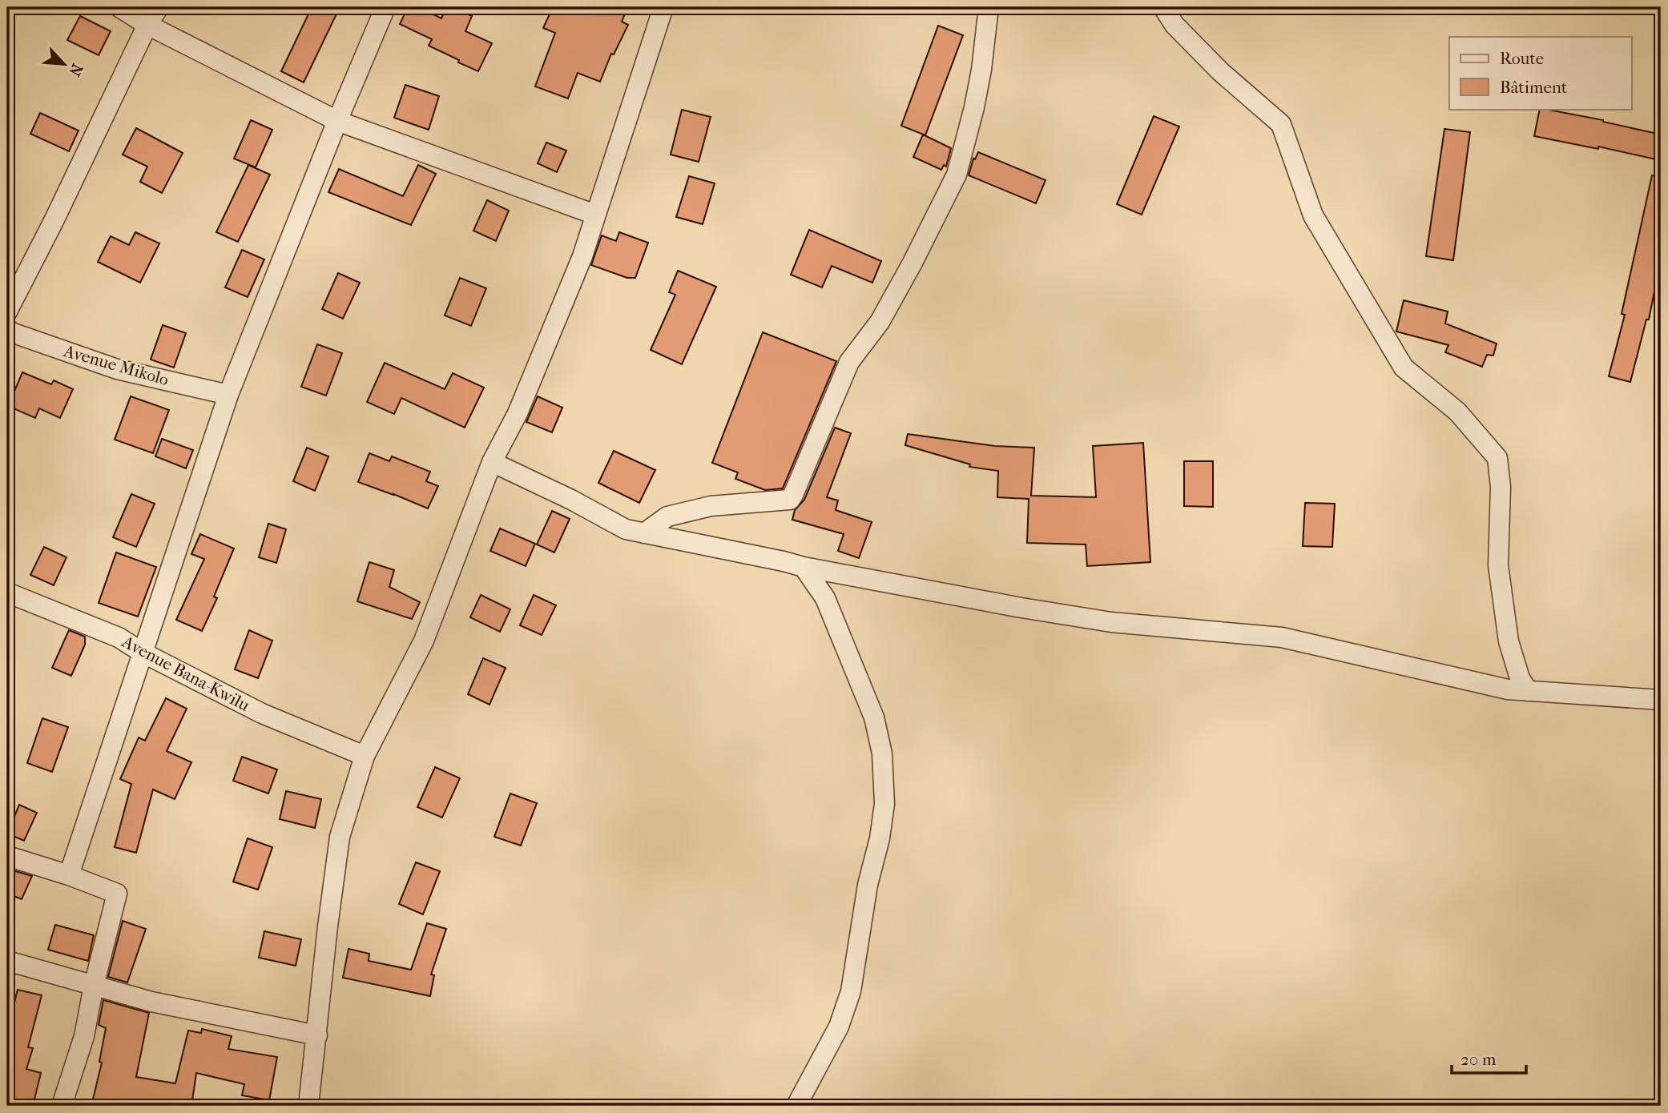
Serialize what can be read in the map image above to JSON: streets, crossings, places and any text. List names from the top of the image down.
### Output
{
  "streets": {
    "street": ["Avenue Mikolo", "Avenue Bana-Kwilu"]
  },
  "legend": ["Route", "Bâtiment"],
  "scale_bar": "20 m",
  "north": "bottom right"
}
